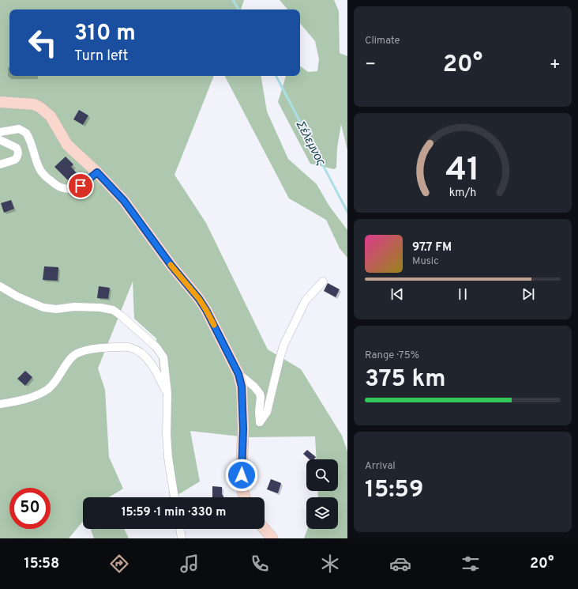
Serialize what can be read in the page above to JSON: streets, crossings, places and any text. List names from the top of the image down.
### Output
{
  "water": ["Σέλεμνος"],
  "page": {
    "tile": [
      "Climate",
      ["Range · 75%", "375 km"],
      ["Arrival", "15:59"]
    ],
    "turn": ["310 m", "Turn left"],
    "heat": ["−", "20°", "+"],
    "song": ["97.7 FM", "Music"],
    "limit": "50",
    "trip": "15:59 · 1 min · 330 m",
    "tabs": ["15:58", "20°"],
    "gauge": ["41", "km/h"]
  }
}
